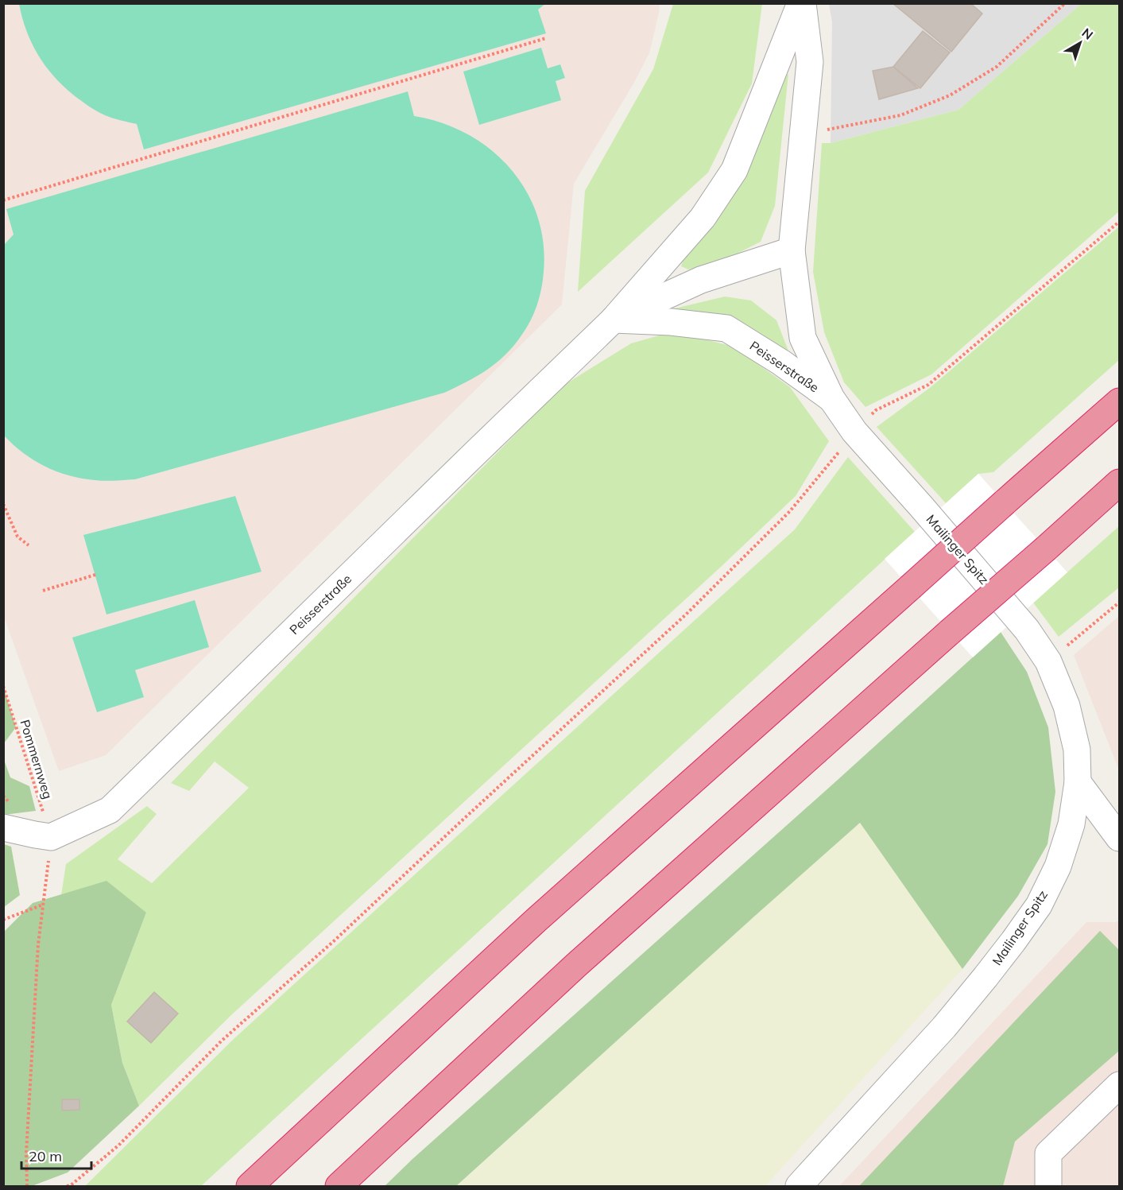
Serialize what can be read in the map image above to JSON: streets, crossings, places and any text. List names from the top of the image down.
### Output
{
  "streets": {
    "street": ["Peisserstraße", "Mailinger Spitz"],
    "path": ["Pommernweg"]
  },
  "crossings": [
    ["Peisserstraße", "Mailinger Spitz"],
    ["Peisserstraße", "Pommernweg"]
  ],
  "scale_bar": "20 m",
  "north": "top right"
}
